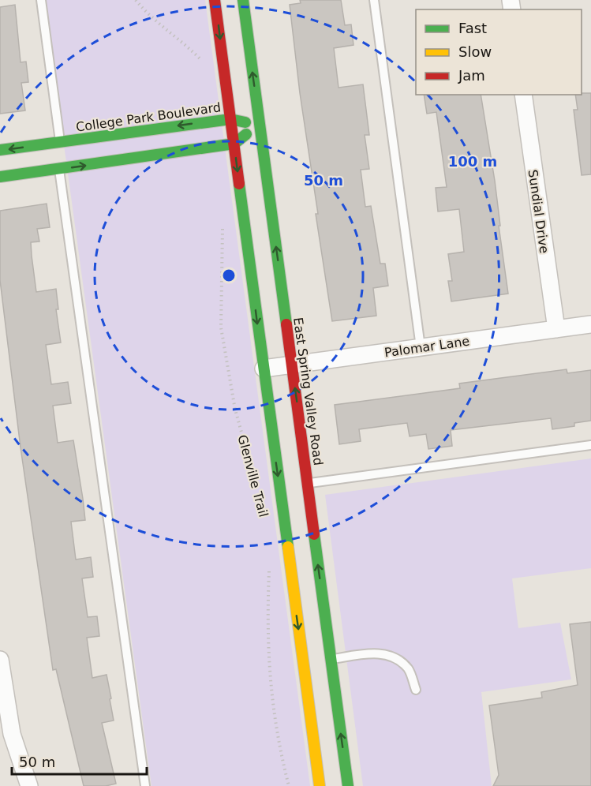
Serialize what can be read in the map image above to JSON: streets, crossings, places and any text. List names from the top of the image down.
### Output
{
  "streets": {
    "street": [
      "College Park Boulevard",
      "Sundial Drive",
      "Palomar Lane",
      "East Spring Valley Road"
    ],
    "path": ["Glenville Trail"]
  },
  "crossings": [
    ["College Park Boulevard", "East Spring Valley Road"],
    ["Sundial Drive", "Palomar Lane"],
    ["Palomar Lane", "East Spring Valley Road"]
  ],
  "legend": ["Fast", "Slow", "Jam"],
  "scale_bar": "50 m",
  "rings": ["100 m", "50 m"]
}
